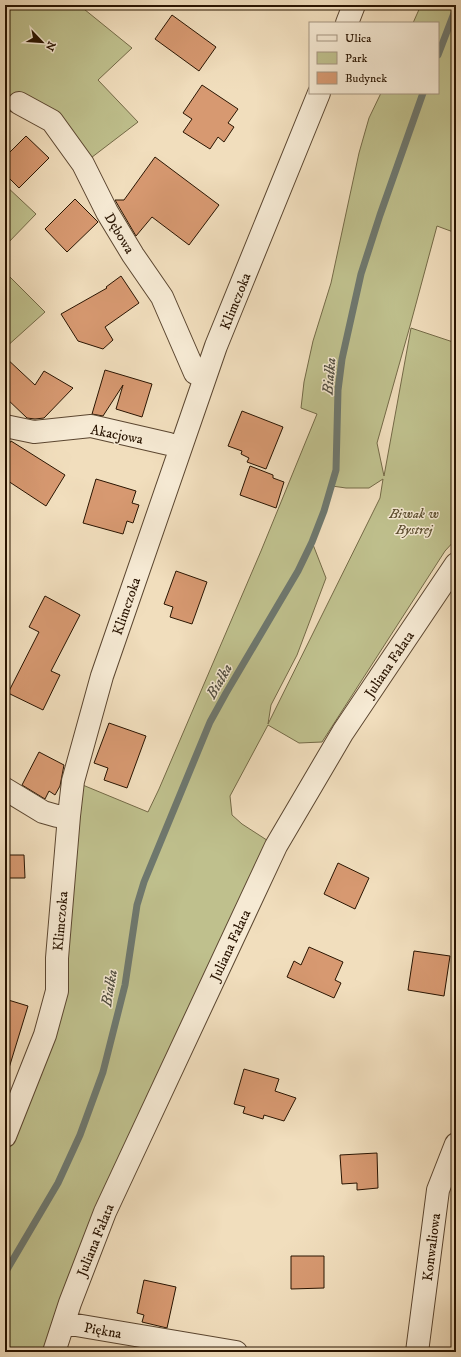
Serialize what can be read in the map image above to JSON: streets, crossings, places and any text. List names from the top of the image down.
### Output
{
  "streets": {
    "street": [
      "Dębowa",
      "Klimczoka",
      "Akacjowa",
      "Juliana Fałata",
      "Konwaliowa",
      "Piękna"
    ]
  },
  "crossings": [
    ["Dębowa", "Klimczoka"],
    ["Klimczoka", "Akacjowa"],
    ["Juliana Fałata", "Piękna"]
  ],
  "water": ["Białka"],
  "parks": ["Biwak w Bystrej"],
  "legend": ["Ulica", "Park", "Budynek"],
  "north": "bottom right"
}
